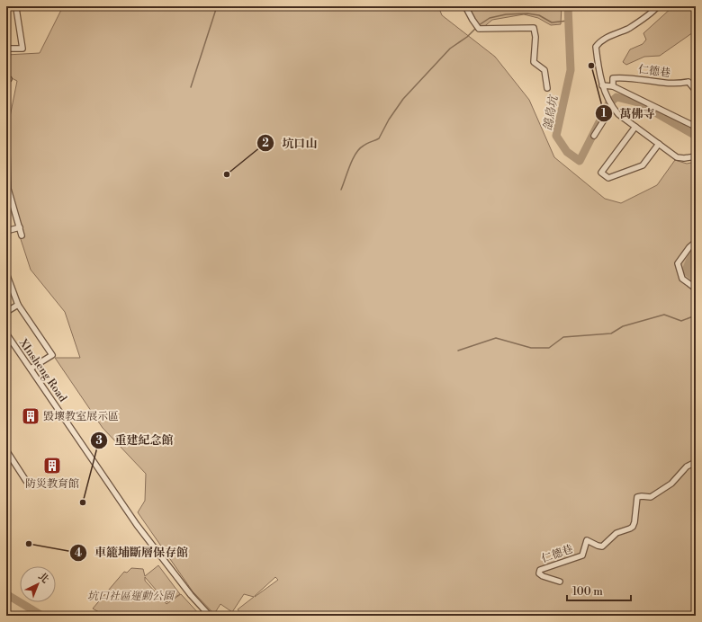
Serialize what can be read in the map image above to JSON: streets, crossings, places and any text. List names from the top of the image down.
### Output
{
  "streets": {
    "street": ["仁德巷", "XInsheng Road"]
  },
  "water": ["鴿鳥坑"],
  "parks": ["坑口社區運動公園"],
  "places": {
    "other": [
      "萬佛寺",
      "坑口山",
      "重建紀念館",
      "車籠埔斷層保存館"
    ],
    "building": ["毀壞教室展示區", "防災教育館"]
  },
  "scale_bar": "100 m",
  "north": "top right"
}
